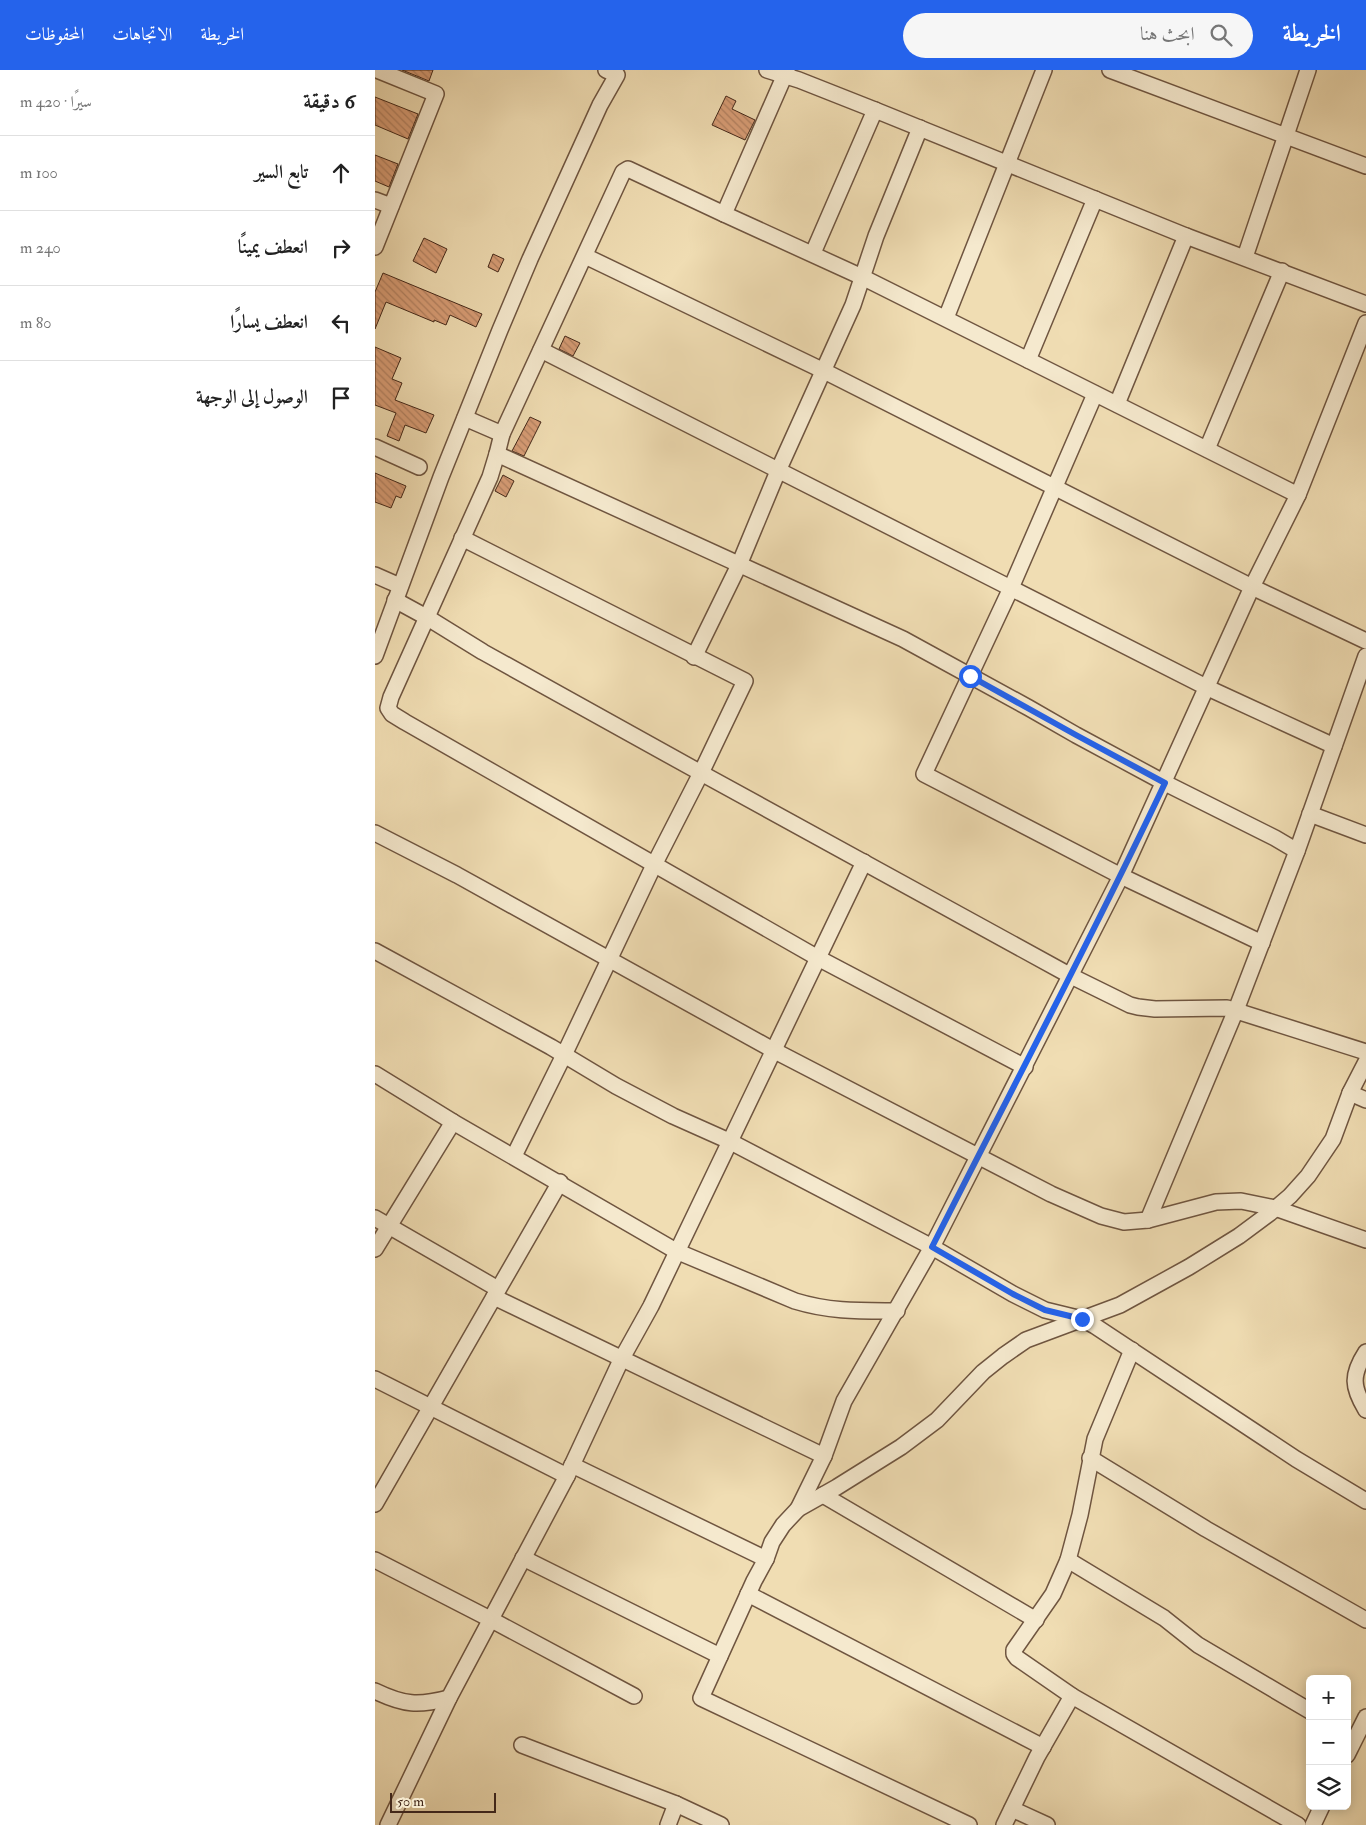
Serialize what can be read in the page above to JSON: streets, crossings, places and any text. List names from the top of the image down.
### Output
{
  "scale_bar": "50 m",
  "page": {
    "header": "الخريطة",
    "search": "ابحث هنا",
    "nav": ["الخريطة", "الاتجاهات", "المحفوظات"],
    "heading": ["6 دقيقة", "سيرًا · 420 m"],
    "list": [
      ["تابع السير", "100 m"],
      ["انعطف يمينًا", "240 m"],
      ["انعطف يسارًا", "80 m"],
      "الوصول إلى الوجهة"
    ],
    "map_buttons": ["+", "−"],
    "scale": "50 m"
  }
}
